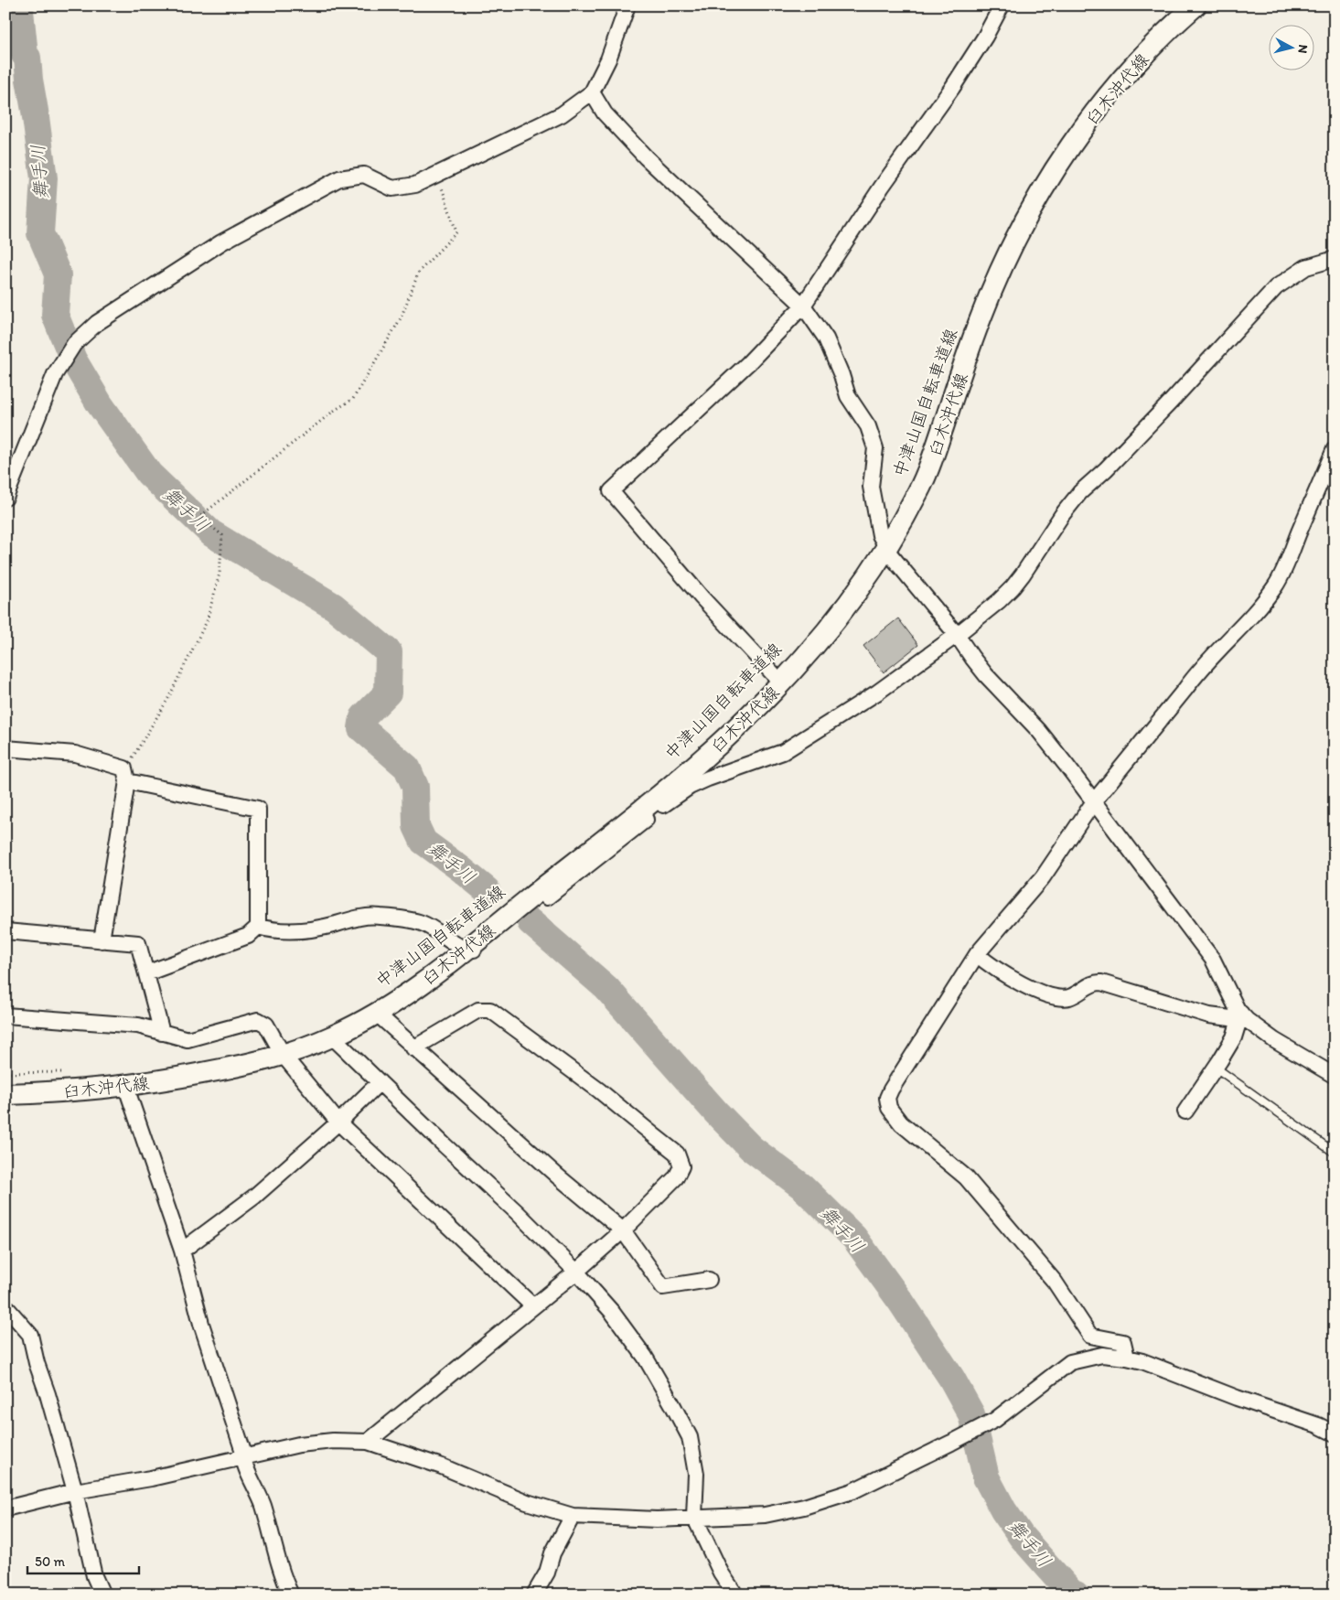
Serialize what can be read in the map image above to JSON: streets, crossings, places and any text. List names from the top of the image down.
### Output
{
  "streets": {
    "main road": ["臼木沖代線"]
  },
  "water": ["舞手川"],
  "scale_bar": "50 m",
  "north": "right"
}
